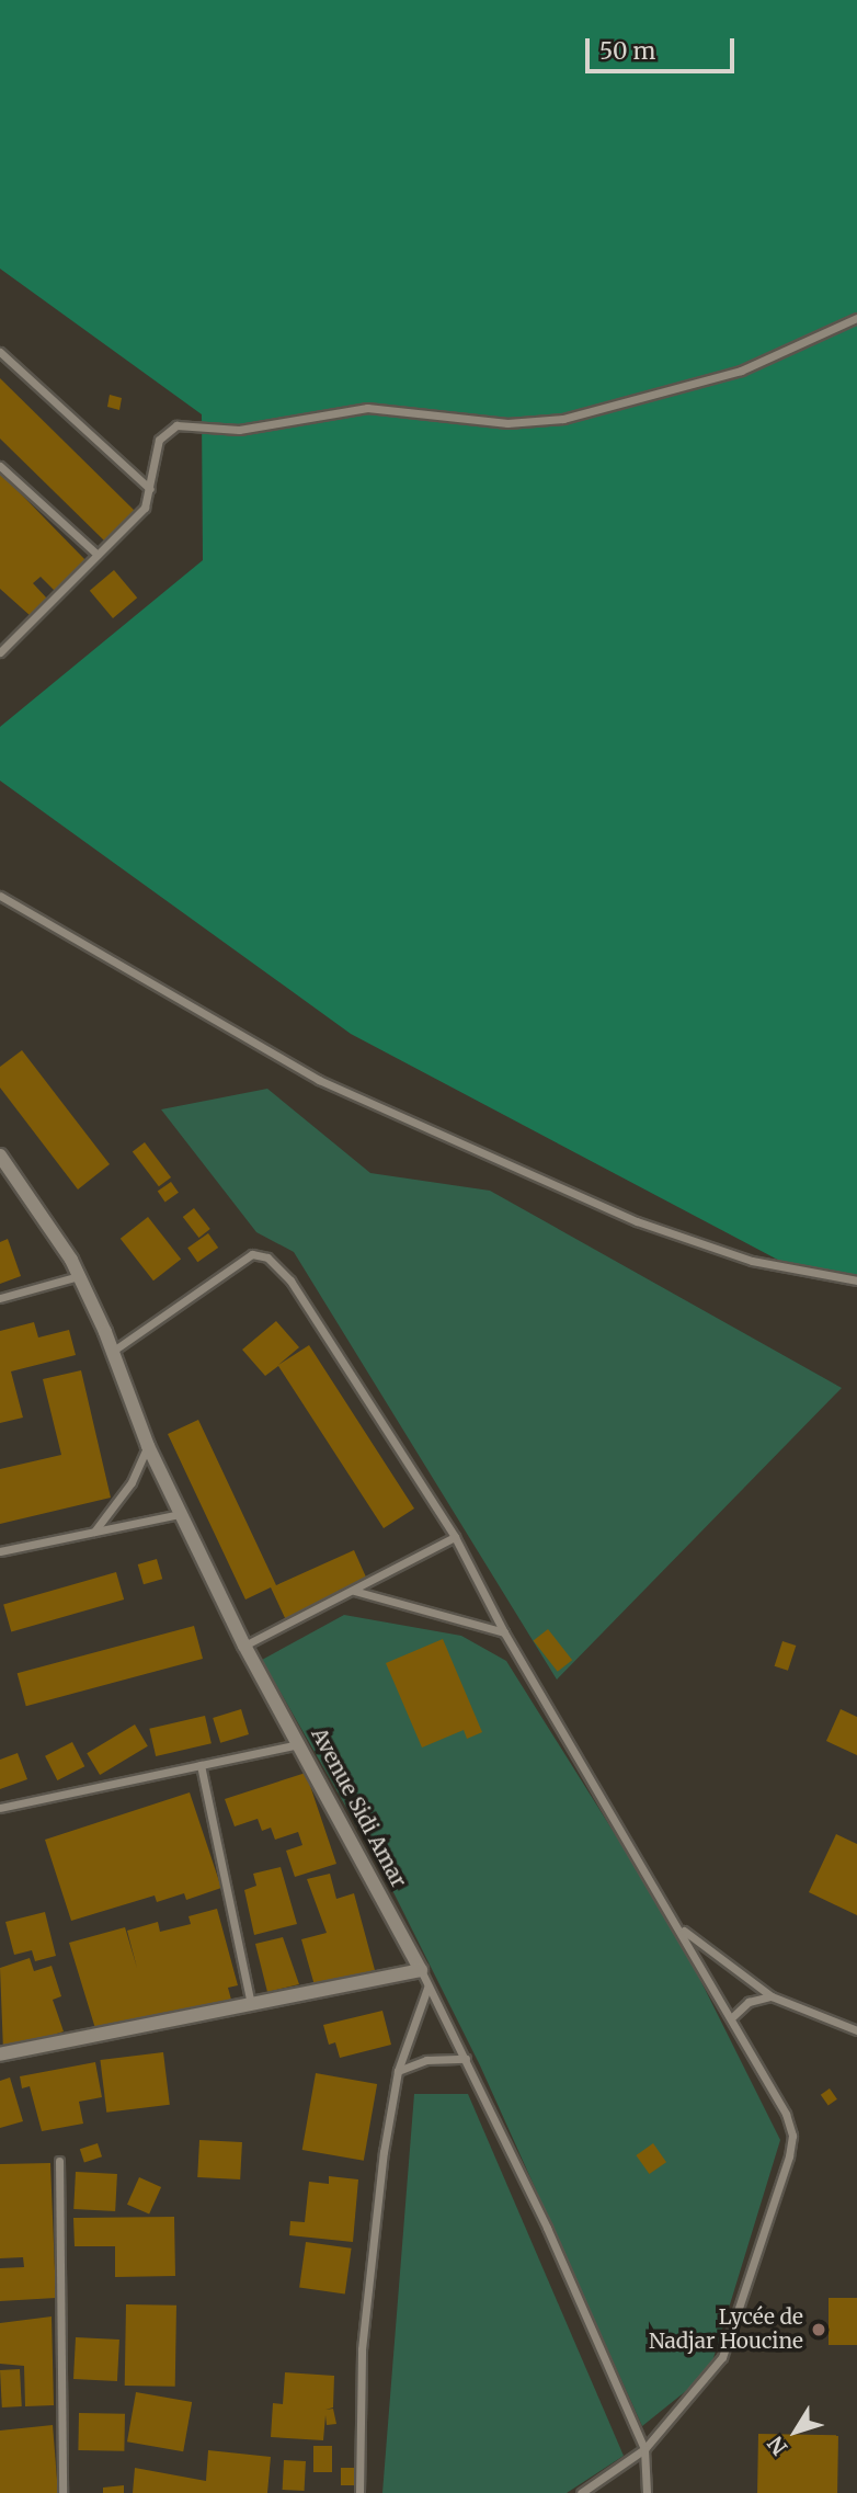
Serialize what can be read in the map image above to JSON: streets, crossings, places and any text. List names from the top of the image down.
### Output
{
  "streets": {
    "street": ["Avenue Sidi Amar"]
  },
  "places": ["Lycée de Nadjar Houcine"],
  "scale_bar": "50 m",
  "north": "bottom left"
}
